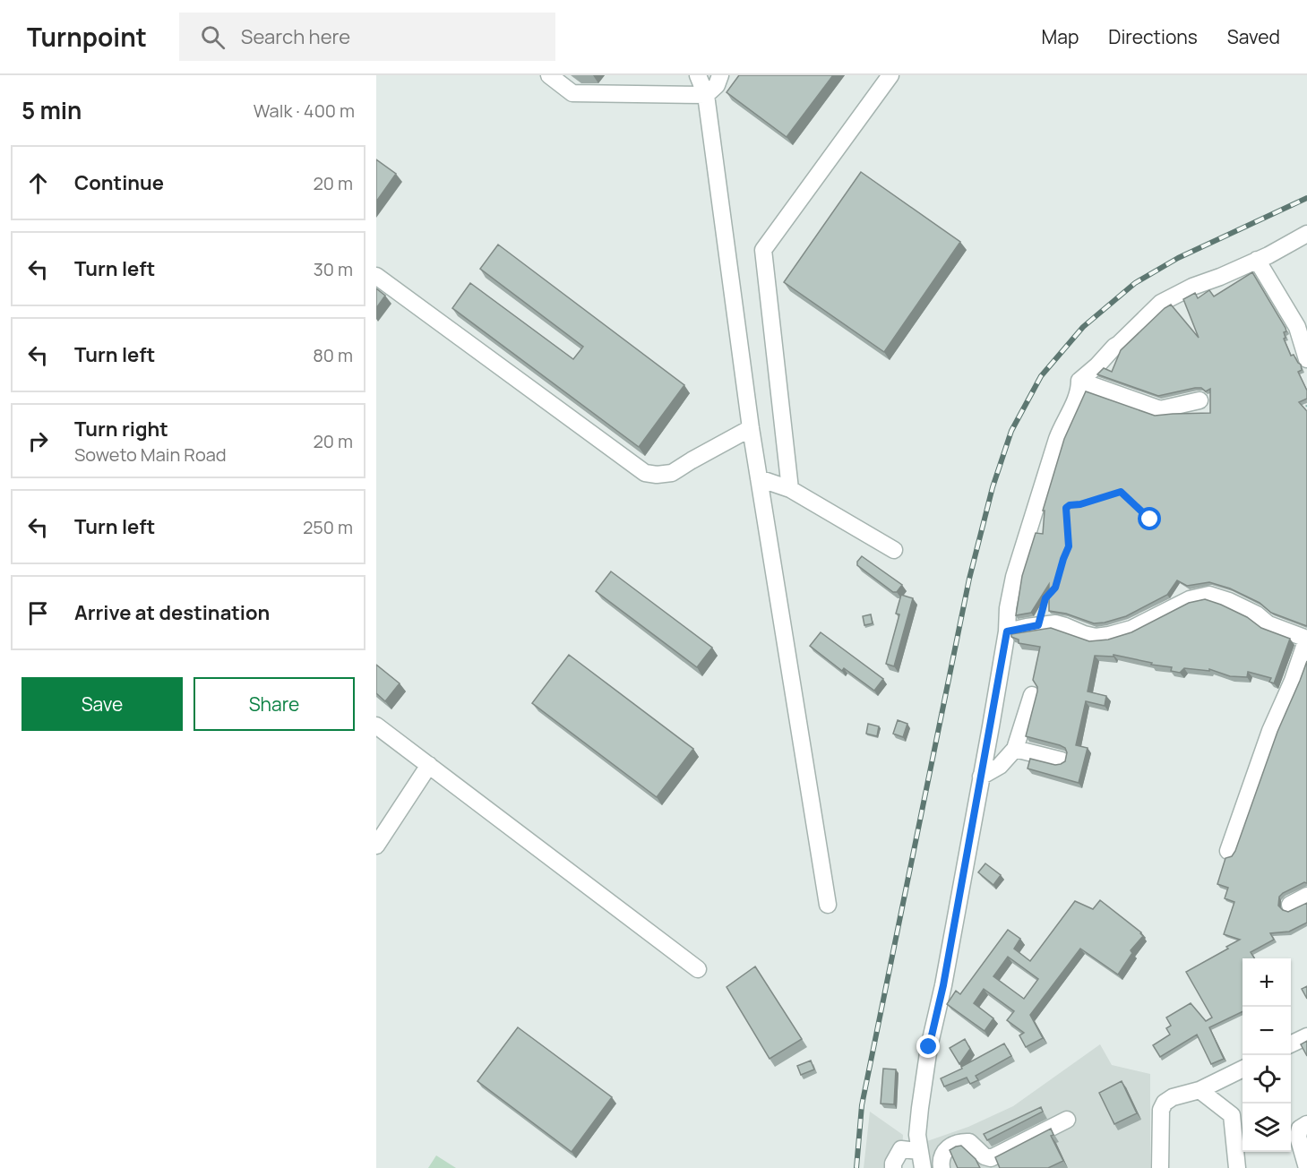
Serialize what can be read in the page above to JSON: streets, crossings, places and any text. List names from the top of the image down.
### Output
{
  "page": {
    "header": "Turnpoint",
    "search": "Search here",
    "nav": ["Map", "Directions", "Saved"],
    "heading": ["5 min", "Walk · 400 m"],
    "list": [
      ["Continue", "20 m"],
      ["Turn left", "30 m"],
      ["Turn left", "80 m"],
      ["Turn right", "Soweto Main Road", "20 m"],
      ["Turn left", "250 m"],
      "Arrive at destination"
    ],
    "buttons": ["Save", "Share"],
    "map_buttons": ["+", "−"]
  }
}
